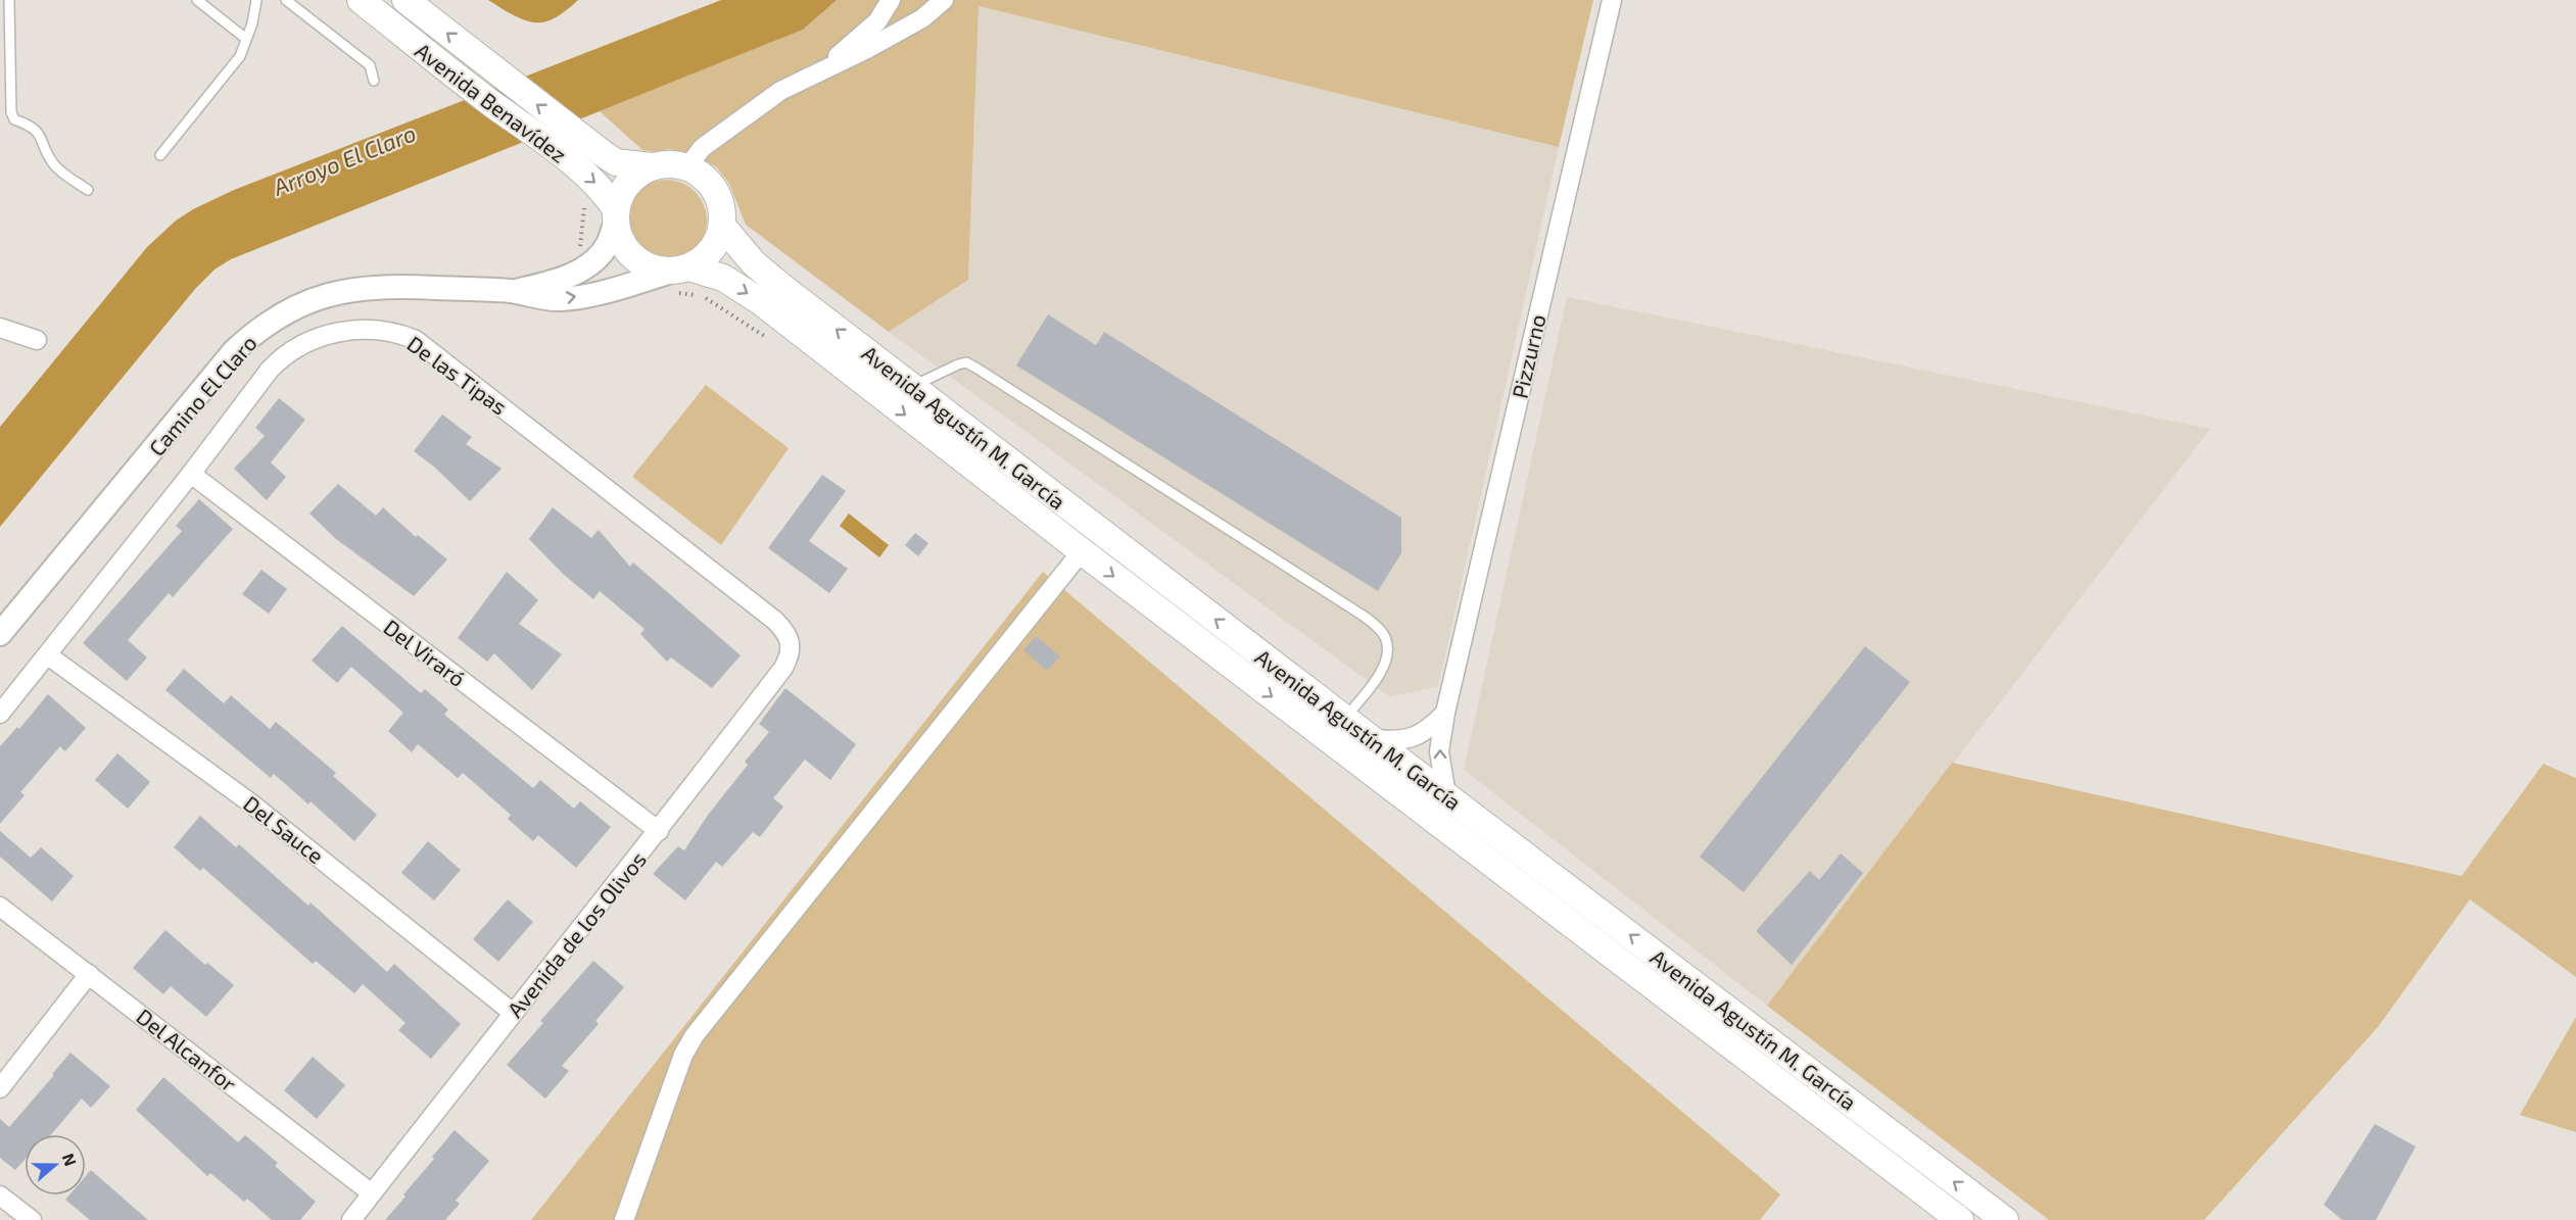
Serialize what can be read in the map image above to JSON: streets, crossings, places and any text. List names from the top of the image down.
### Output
{
  "streets": {
    "main road": ["Avenida Benavídez", "Avenida Agustín M. García"],
    "street": [
      "Pizzurno",
      "De las Tipas",
      "Camino El Claro",
      "Del Viraró",
      "Del Sauce",
      "Avenida de los Olivos",
      "Del Alcanfor"
    ]
  },
  "crossings": [
    ["Avenida Benavídez", "Camino El Claro"],
    ["Avenida Benavídez", "Avenida Agustín M. García"],
    ["Pizzurno", "Avenida Agustín M. García"],
    ["De las Tipas", "Del Viraró"],
    ["De las Tipas", "Del Sauce"],
    ["De las Tipas", "Avenida de los Olivos"],
    ["Camino El Claro", "Avenida Agustín M. García"],
    ["Del Viraró", "Avenida de los Olivos"],
    ["Del Sauce", "Avenida de los Olivos"],
    ["Avenida de los Olivos", "Del Alcanfor"]
  ],
  "water": ["Arroyo El Claro"],
  "north": "right"
}
